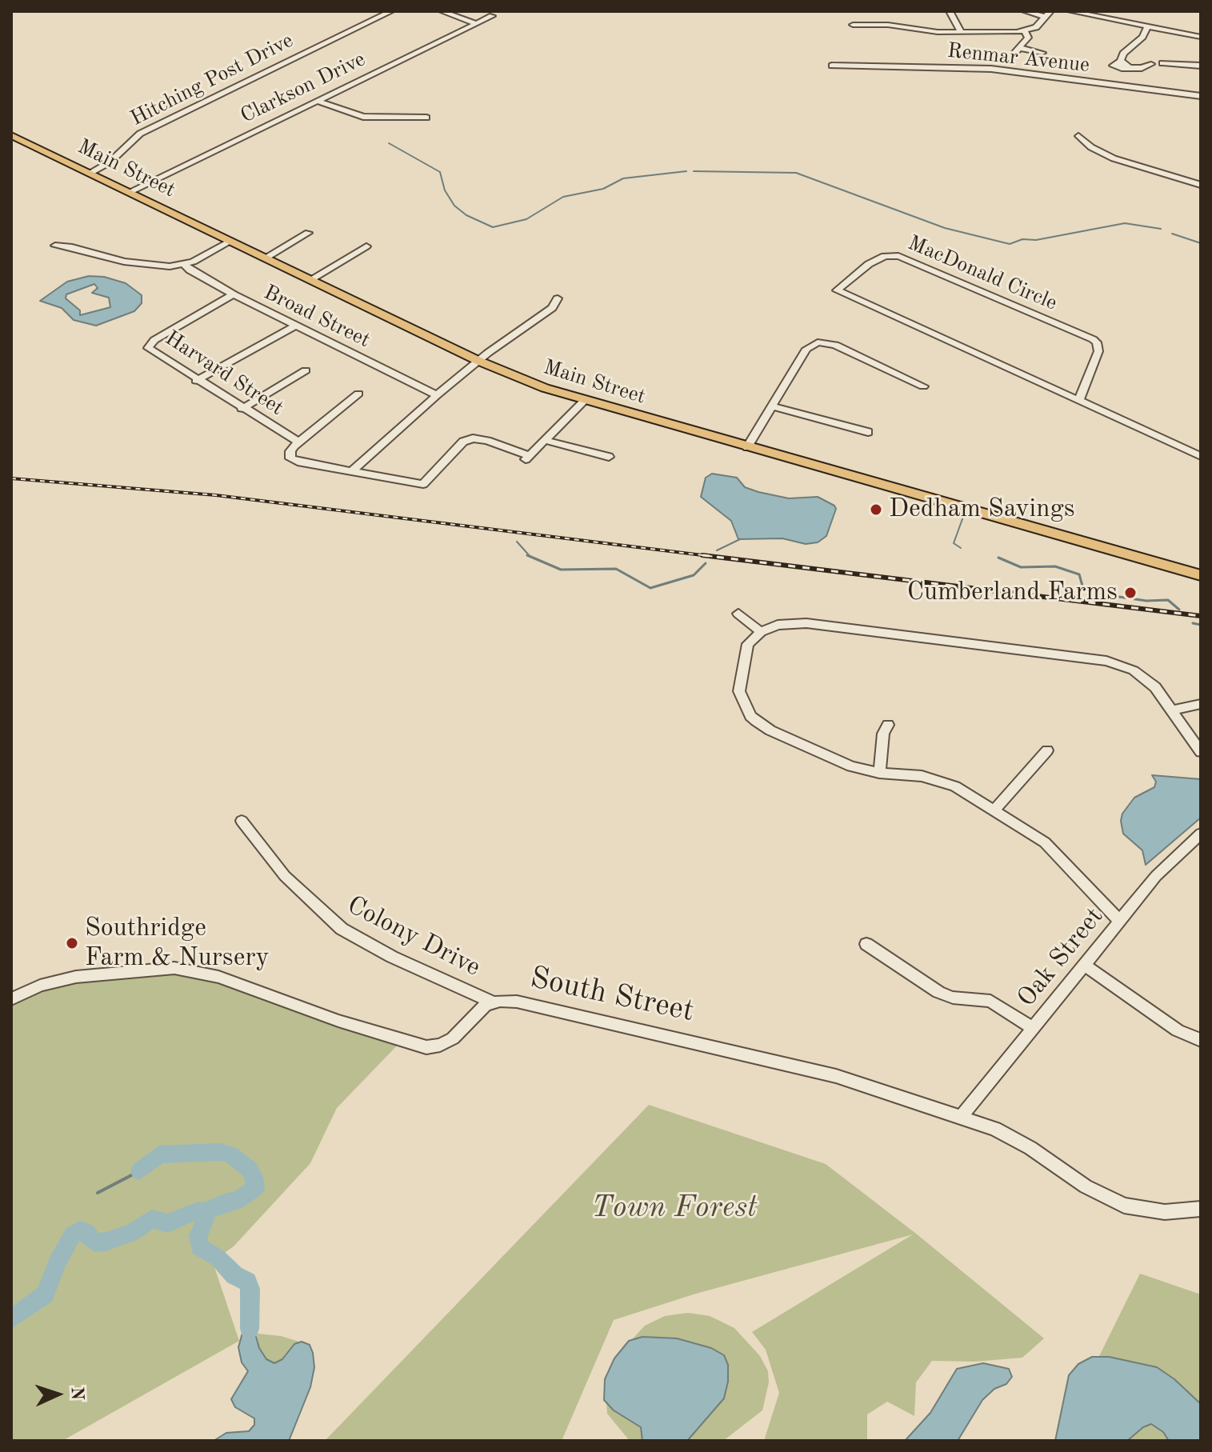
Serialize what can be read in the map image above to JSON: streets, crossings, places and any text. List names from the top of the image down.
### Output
{
  "streets": {
    "main road": ["Main Street"],
    "street": [
      "Renmar Avenue",
      "Hitching Post Drive",
      "Clarkson Drive",
      "MacDonald Circle",
      "Broad Street",
      "Harvard Street",
      "Colony Drive",
      "Oak Street",
      "South Street"
    ]
  },
  "crossings": [
    ["Hitching Post Drive", "Main Street"],
    ["Clarkson Drive", "Main Street"],
    ["Broad Street", "Harvard Street"],
    ["Colony Drive", "South Street"],
    ["Oak Street", "South Street"]
  ],
  "parks": ["Town Forest"],
  "places": ["Dedham Savings", "Cumberland Farms", "Southridge Farm & Nursery"],
  "north": "right"
}
